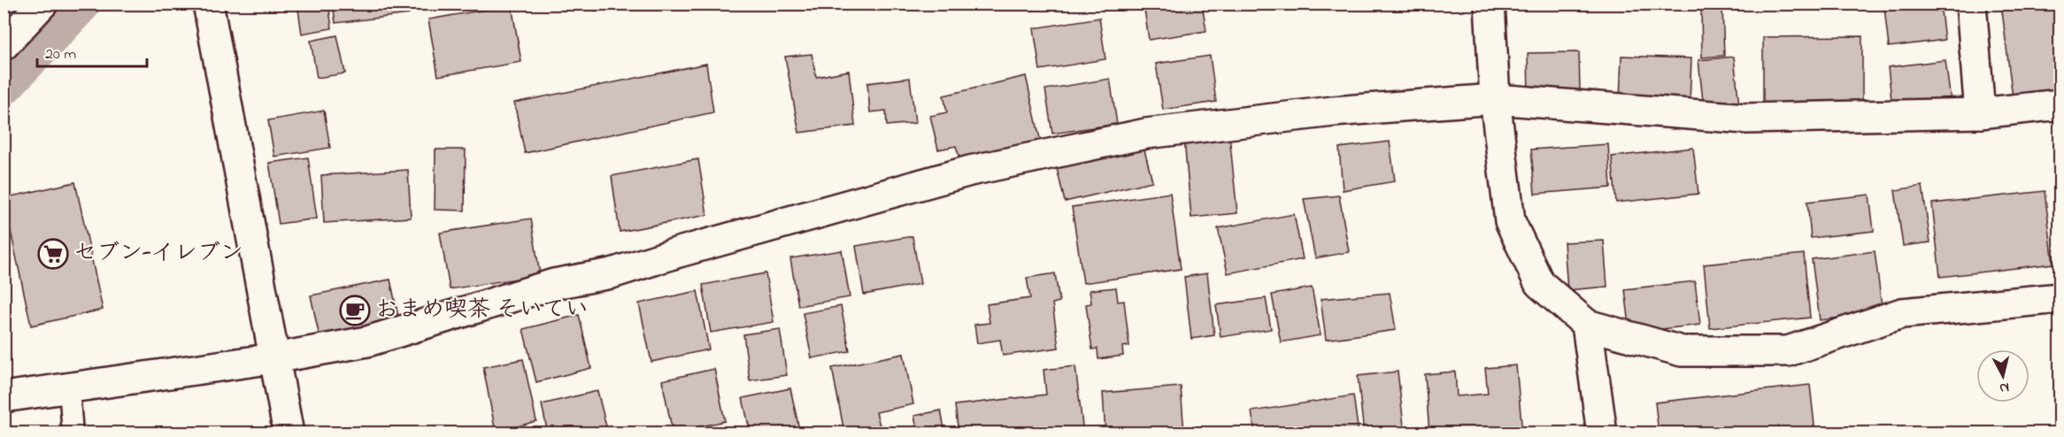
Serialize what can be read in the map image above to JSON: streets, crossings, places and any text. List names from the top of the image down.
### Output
{
  "places": {
    "supermarket": ["セブン-イレブン"],
    "cafe": ["おまめ喫茶 そいてい"]
  },
  "scale_bar": "20 m",
  "north": "bottom"
}
